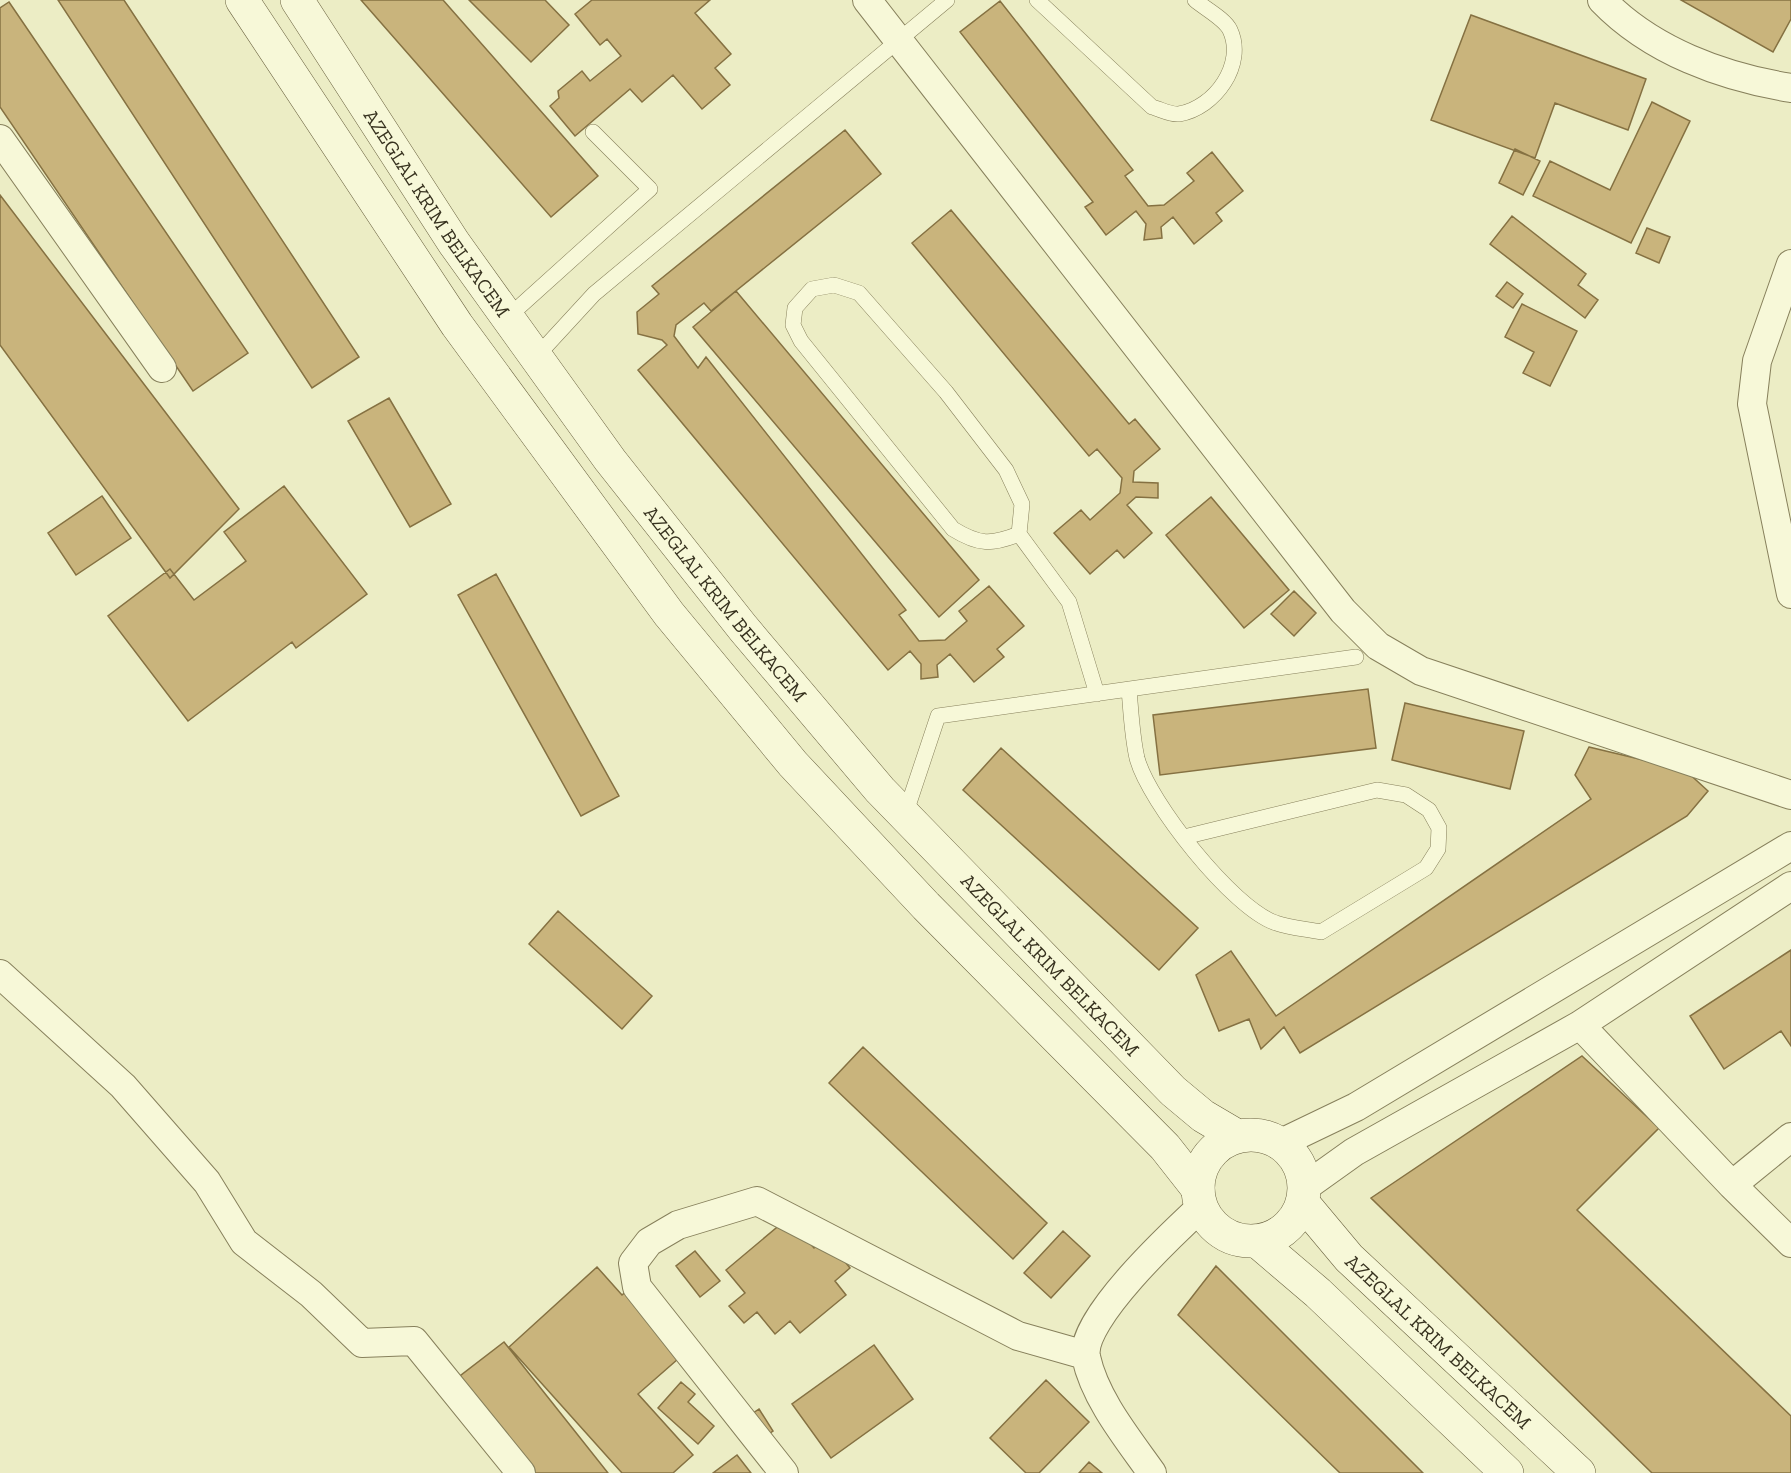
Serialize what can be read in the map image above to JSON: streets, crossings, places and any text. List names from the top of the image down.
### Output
{
  "streets": {
    "main road": ["AZEGLAL KRIM BELKACEM"]
  }
}
